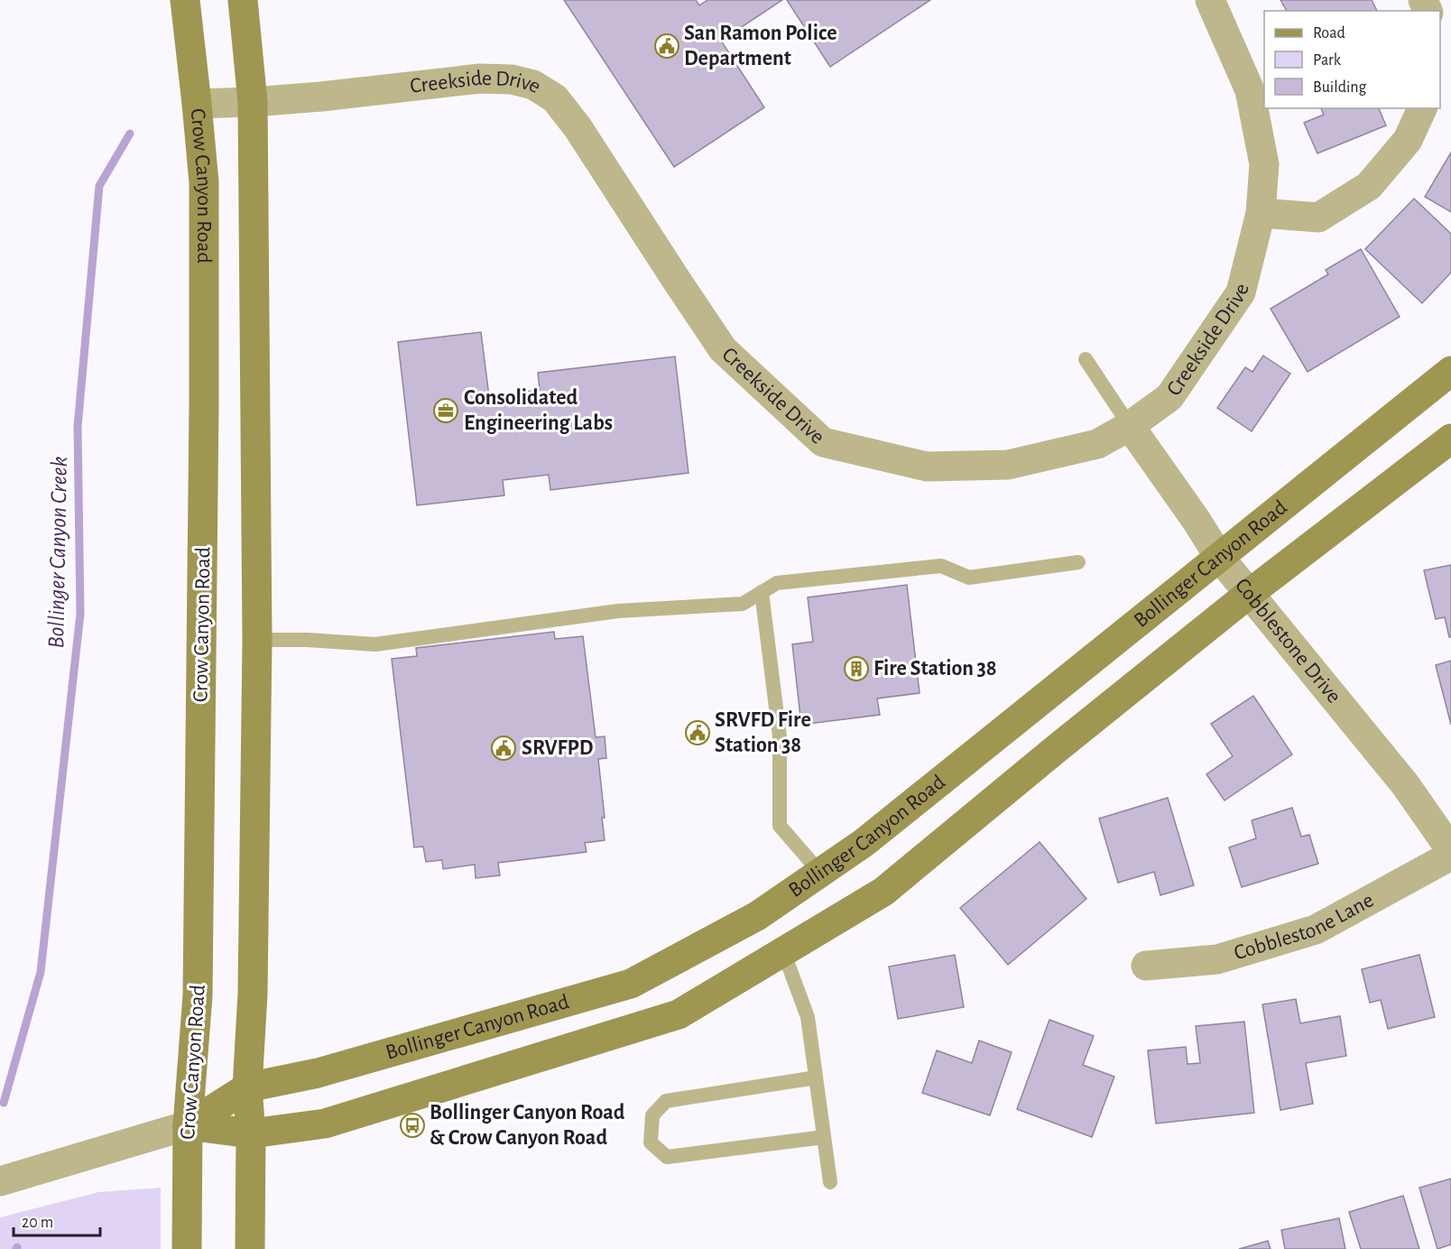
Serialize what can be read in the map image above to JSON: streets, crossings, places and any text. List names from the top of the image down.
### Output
{
  "streets": {
    "main road": ["Crow Canyon Road", "Bollinger Canyon Road"],
    "street": ["Creekside Drive", "Cobblestone Drive", "Cobblestone Lane"]
  },
  "crossings": [
    ["Creekside Drive", "Crow Canyon Road"],
    ["Creekside Drive", "Cobblestone Drive"],
    ["Crow Canyon Road", "Bollinger Canyon Road"],
    ["Bollinger Canyon Road", "Cobblestone Drive"]
  ],
  "water": ["Bollinger Canyon Creek"],
  "places": {
    "public building": ["San Ramon Police Department", "SRVFD Fire Station 38", "SRVFPD"],
    "office": ["Consolidated Engineering Labs"],
    "building": ["Fire Station 38"],
    "bus stop": ["Bollinger Canyon Road & Crow Canyon Road"]
  },
  "legend": ["Road", "Park", "Building"],
  "scale_bar": "20 m"
}
